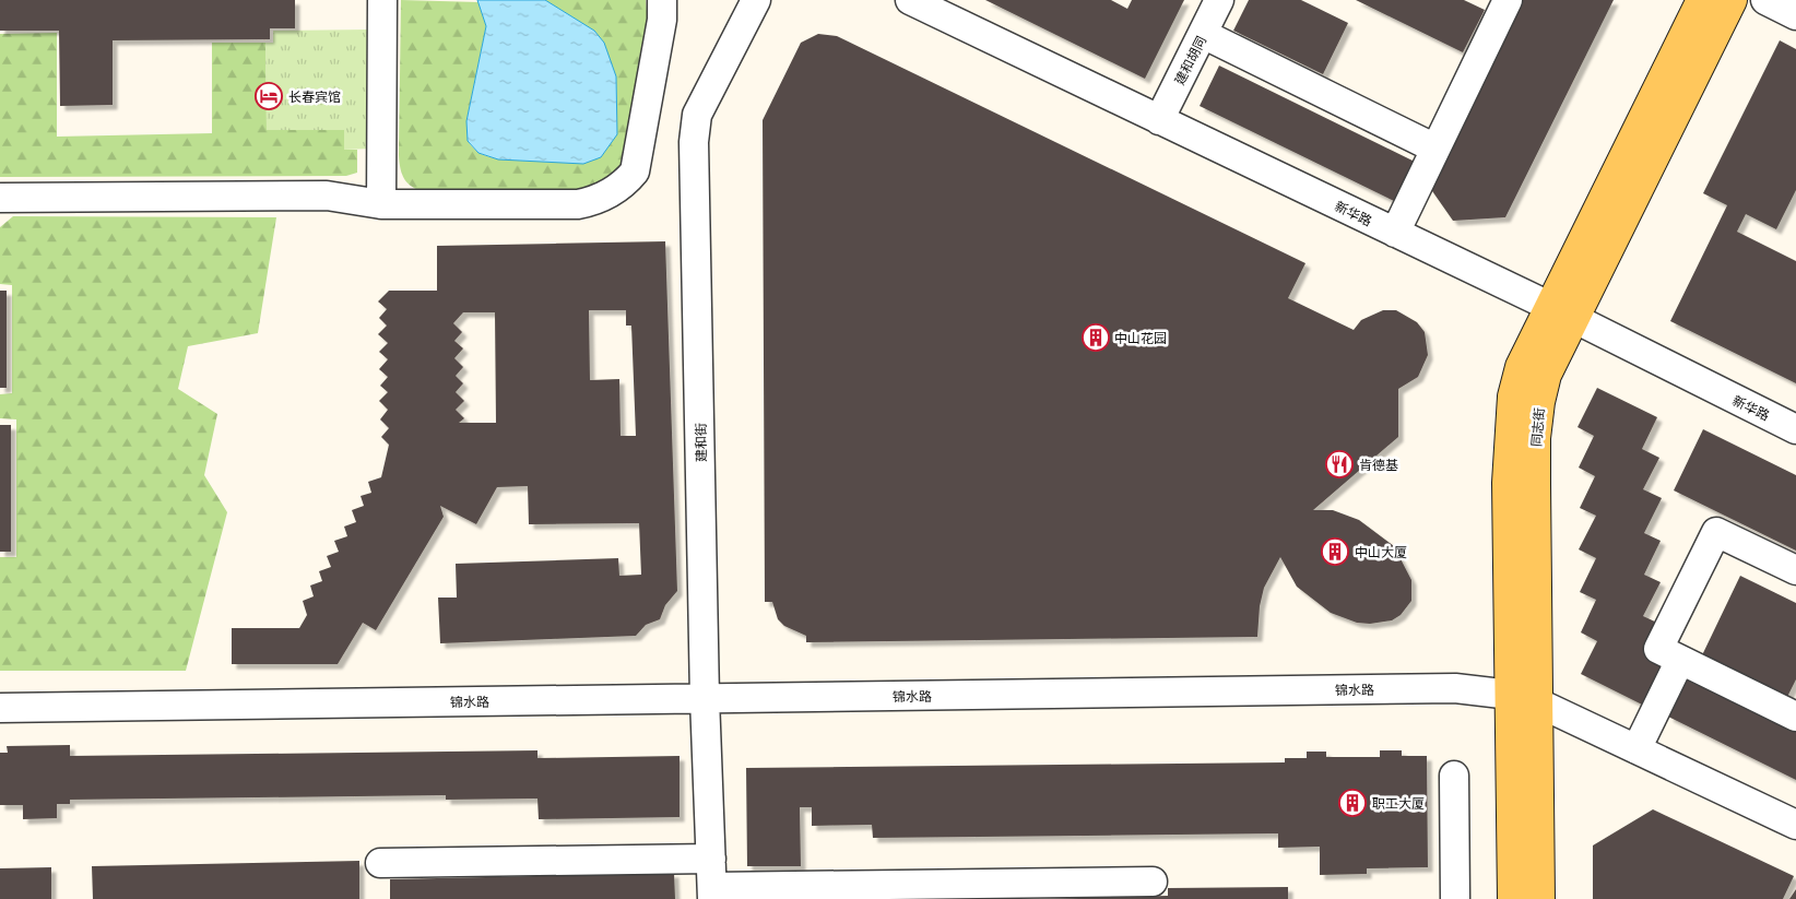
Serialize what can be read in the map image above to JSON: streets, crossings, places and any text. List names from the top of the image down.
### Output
{
  "streets": {
    "main road": ["同志街"],
    "street": [
      "建和胡同",
      "新华路",
      "建和街",
      "锦水路"
    ]
  },
  "crossings": [
    ["建和胡同", "新华路"],
    ["新华路", "同志街"],
    ["同志街", "锦水路"],
    ["建和街", "锦水路"]
  ],
  "places": {
    "hotel": ["长春宾馆"],
    "building": ["中山花园", "中山大厦", "职工大厦"],
    "restaurant": ["肯德基"]
  }
}
